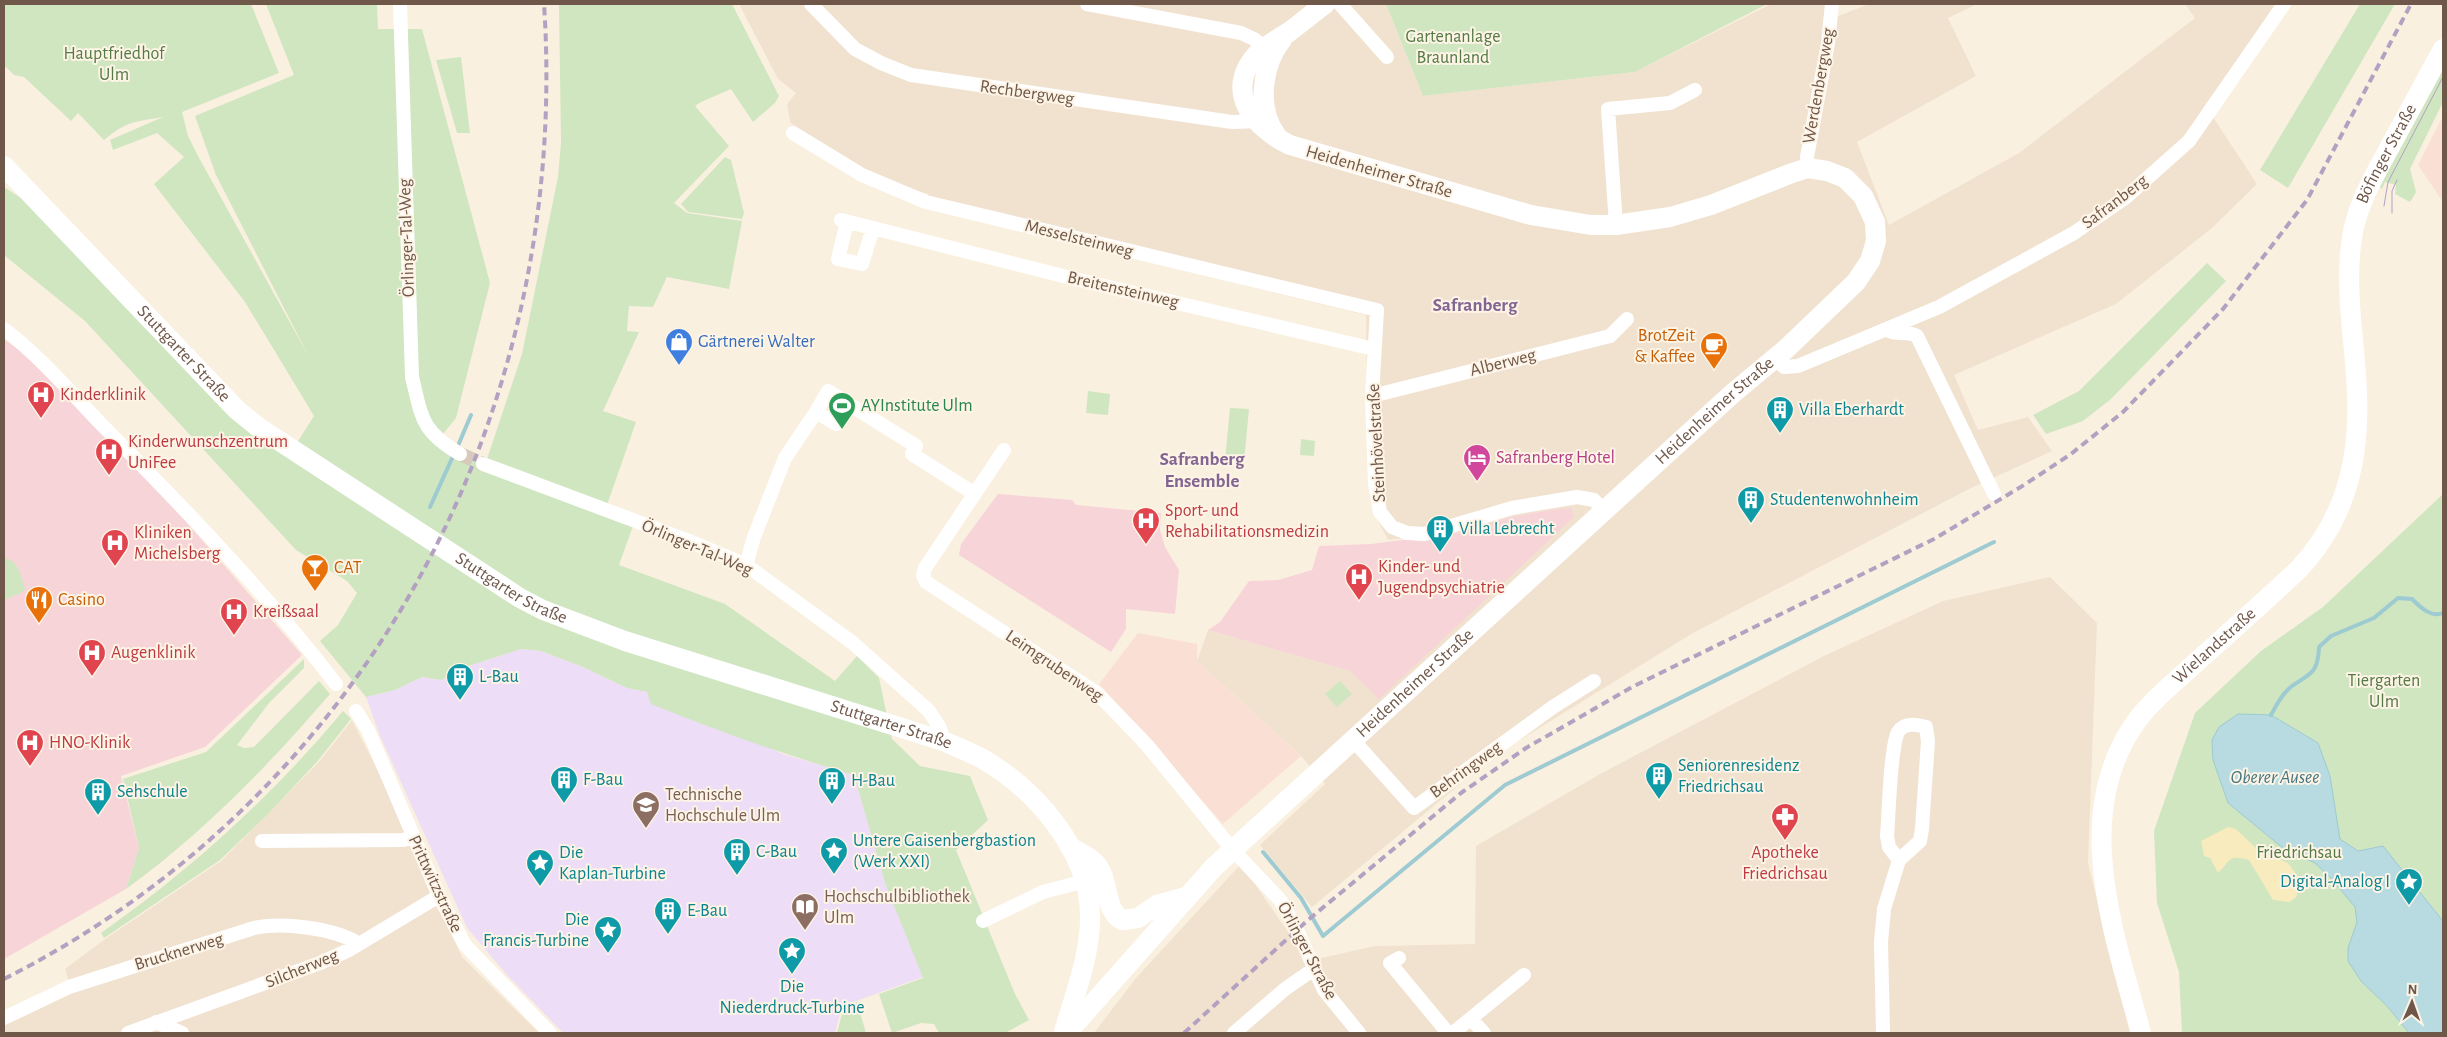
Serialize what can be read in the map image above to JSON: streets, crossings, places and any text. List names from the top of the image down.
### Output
{
  "streets": {
    "main road": [
      "Böfinger Straße",
      "Heidenheimer Straße",
      "Stuttgarter Straße",
      "Wielandstraße"
    ],
    "street": [
      "Werdenbergweg",
      "Rechbergweg",
      "Safranberg",
      "Örlinger-Tal-Weg",
      "Messelsteinweg",
      "Breitensteinweg",
      "Alberweg",
      "Steinhövelstraße",
      "Leimgrubenweg",
      "Behringweg",
      "Prittwitzstraße",
      "Örlinger Straße",
      "Brucknerweg",
      "Silcherweg"
    ]
  },
  "crossings": [
    ["Werdenbergweg", "Heidenheimer Straße"],
    ["Rechbergweg", "Heidenheimer Straße"],
    ["Böfinger Straße", "Wielandstraße"],
    ["Heidenheimer Straße", "Safranberg"],
    ["Heidenheimer Straße", "Stuttgarter Straße"],
    ["Heidenheimer Straße", "Steinhövelstraße"],
    ["Heidenheimer Straße", "Leimgrubenweg"],
    ["Heidenheimer Straße", "Behringweg"],
    ["Heidenheimer Straße", "Örlinger Straße"],
    ["Örlinger-Tal-Weg", "Stuttgarter Straße"],
    ["Messelsteinweg", "Steinhövelstraße"],
    ["Breitensteinweg", "Steinhövelstraße"],
    ["Alberweg", "Steinhövelstraße"],
    ["Leimgrubenweg", "Örlinger Straße"],
    ["Prittwitzstraße", "Silcherweg"],
    ["Brucknerweg", "Silcherweg"]
  ],
  "districts": ["Safranberg", "Safranberg Ensemble"],
  "water": ["Oberer Ausee"],
  "parks": [
    "Gartenanlage Braunland",
    "Hauptfriedhof Ulm",
    "Tiergarten Ulm",
    "Friedrichsau"
  ],
  "places": {
    "shop": ["Gärtnerei Walter"],
    "cafe": ["BrotZeit & Kaffee"],
    "hospital": [
      "Kinderklinik",
      "Kinderwunschzentrum UniFee",
      "Sport- und Rehabilitationsmedizin",
      "Kliniken Michelsberg",
      "Kinder- und Jugendpsychiatrie",
      "Kreißsaal",
      "Augenklinik",
      "HNO-Klinik"
    ],
    "sports": ["AYInstitute Ulm"],
    "building": [
      "Villa Eberhardt",
      "Studentenwohnheim",
      "Villa Lebrecht",
      "L-Bau",
      "Seniorenresidenz Friedrichsau",
      "F-Bau",
      "H-Bau",
      "Sehschule",
      "C-Bau",
      "E-Bau"
    ],
    "hotel": ["Safranberg Hotel"],
    "bar": ["CAT"],
    "restaurant": ["Casino"],
    "school or university": ["Technische Hochschule Ulm"],
    "pharmacy": ["Apotheke Friedrichsau"],
    "place": [
      "Untere Gaisenbergbastion (Werk XXI)",
      "Die Kaplan-Turbine",
      "Digital-Analog I",
      "Die Francis-Turbine",
      "Die Niederdruck-Turbine"
    ],
    "library": ["Hochschulbibliothek Ulm"]
  },
  "north": "top"
}
